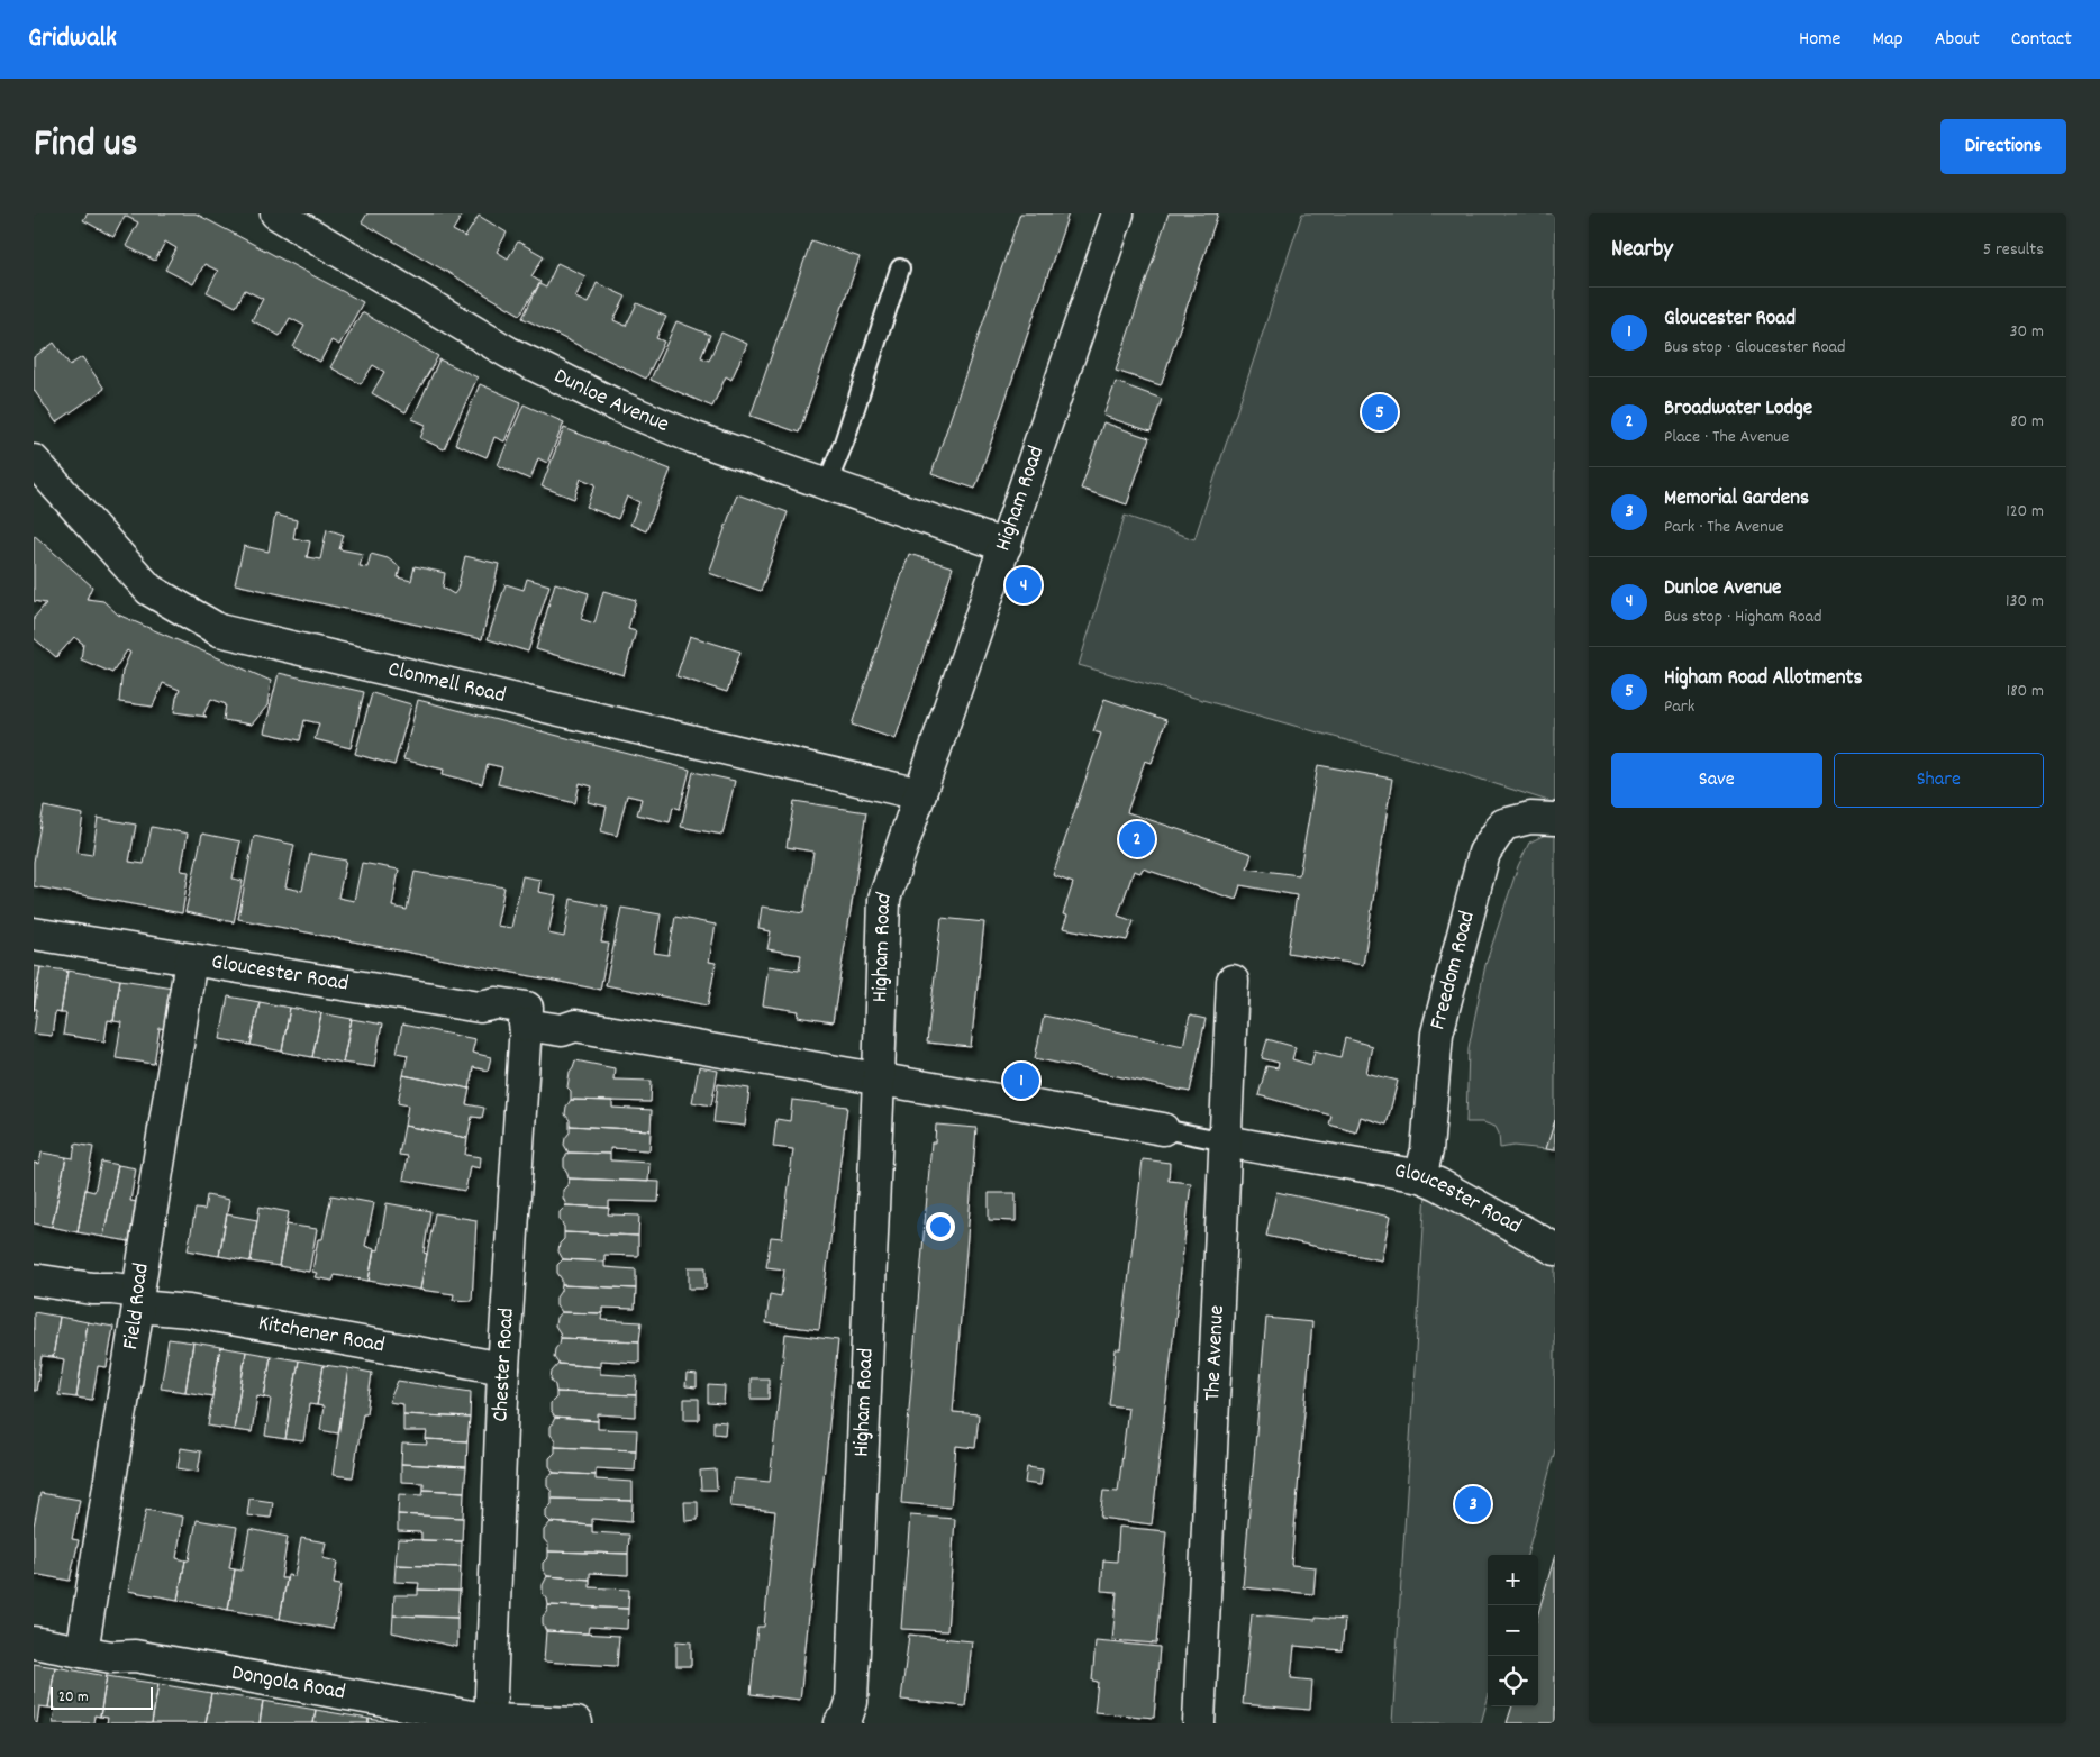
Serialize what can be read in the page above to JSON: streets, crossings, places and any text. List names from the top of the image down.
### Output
{
  "streets": {
    "street": [
      "Dunloe Avenue",
      "Higham Road",
      "Clonmell Road",
      "Freedom Road",
      "Gloucester Road",
      "Field Road",
      "Kitchener Road",
      "The Avenue",
      "Chester Road",
      "Dongola Road"
    ]
  },
  "crossings": [
    ["Dunloe Avenue", "Higham Road"],
    ["Higham Road", "Clonmell Road"],
    ["Higham Road", "Gloucester Road"],
    ["Freedom Road", "Gloucester Road"],
    ["Gloucester Road", "Field Road"],
    ["Gloucester Road", "The Avenue"],
    ["Gloucester Road", "Chester Road"],
    ["Field Road", "Kitchener Road"],
    ["Field Road", "Dongola Road"],
    ["Kitchener Road", "Chester Road"],
    ["Chester Road", "Dongola Road"]
  ],
  "scale_bar": "20 m",
  "page": {
    "header": "Gridwalk",
    "nav": [
      "Home",
      "Map",
      "About",
      "Contact"
    ],
    "title": "Find us",
    "buttons": [
      "Directions",
      ["Save", "Share"]
    ],
    "heading": ["Nearby", "5 results"],
    "list": [
      {
        "mark": "1",
        "name": "Gloucester Road",
        "note": "Bus stop · Gloucester Road",
        "value": "30 m"
      },
      {
        "mark": "2",
        "name": "Broadwater Lodge",
        "note": "Place · The Avenue",
        "value": "80 m"
      },
      {
        "mark": "3",
        "name": "Memorial Gardens",
        "note": "Park · The Avenue",
        "value": "120 m"
      },
      {
        "mark": "4",
        "name": "Dunloe Avenue",
        "note": "Bus stop · Higham Road",
        "value": "130 m"
      },
      {
        "mark": "5",
        "name": "Higham Road Allotments",
        "note": "Park",
        "value": "180 m"
      }
    ],
    "pins": [
      "5",
      "4",
      "2",
      "1",
      "3"
    ],
    "map_buttons": ["+", "−"],
    "scale": "20 m"
  }
}
